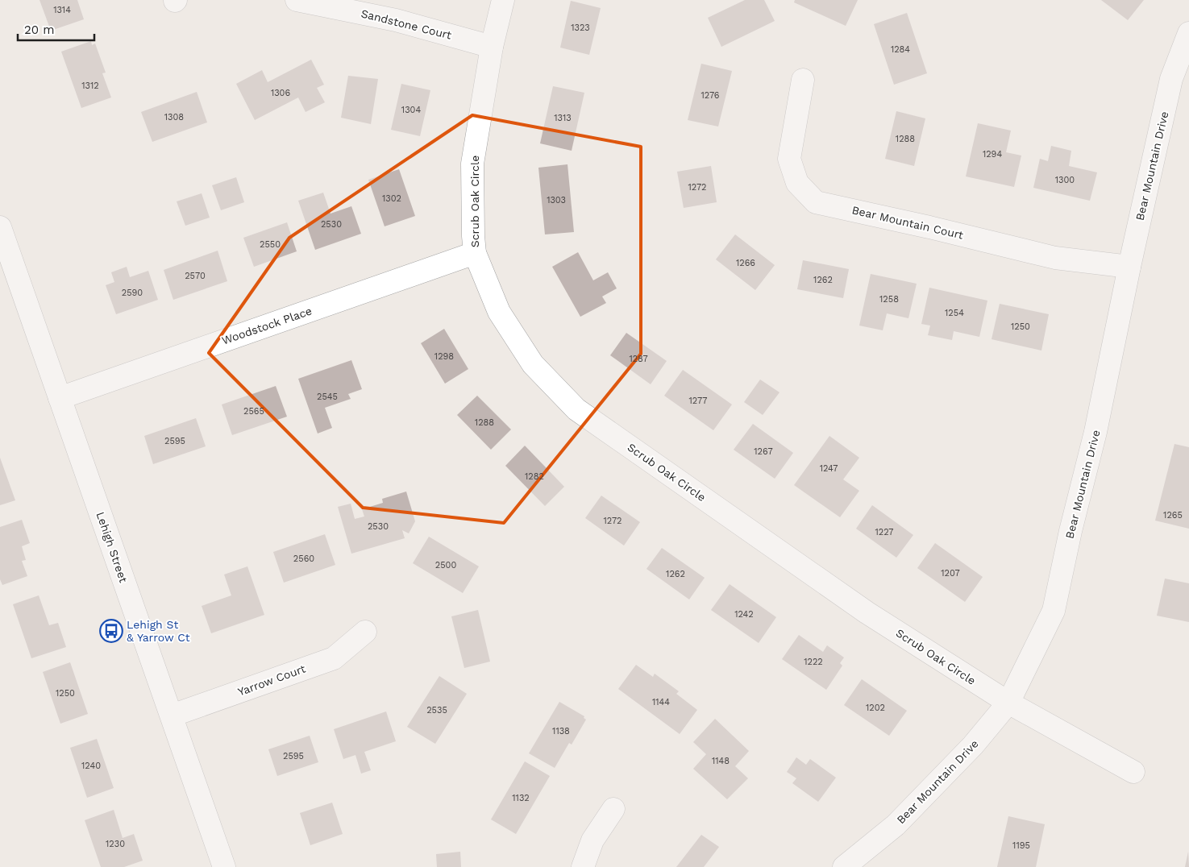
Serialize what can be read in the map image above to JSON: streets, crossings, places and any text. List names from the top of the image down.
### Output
{
  "streets": {
    "street": [
      "Sandstone Court",
      "Bear Mountain Drive",
      "Scrub Oak Circle",
      "Bear Mountain Court",
      "Woodstock Place",
      "Lehigh Street",
      "Yarrow Court"
    ]
  },
  "crossings": [
    ["Sandstone Court", "Scrub Oak Circle"],
    ["Bear Mountain Drive", "Scrub Oak Circle"],
    ["Bear Mountain Drive", "Bear Mountain Court"],
    ["Scrub Oak Circle", "Woodstock Place"],
    ["Woodstock Place", "Lehigh Street"],
    ["Lehigh Street", "Yarrow Court"]
  ],
  "places": {
    "bus stop": ["Lehigh St & Yarrow Ct"]
  },
  "house_numbers": [
    "1314",
    "1323",
    "1284",
    "1312",
    "1306",
    "1276",
    "1304",
    "1308",
    "1313",
    "1288",
    "1294",
    "1300",
    "1272",
    "1302",
    "1303",
    "2530",
    "2550",
    "1266",
    "2570",
    "1262",
    "2590",
    "1258",
    "1254",
    "1250",
    "1298",
    "1287",
    "2545",
    "1277",
    "2565",
    "1288",
    "2595",
    "1267",
    "1247",
    "1282",
    "1265",
    "1272",
    "2530",
    "1227",
    "2560",
    "2500",
    "1207",
    "1262",
    "1242",
    "1222",
    "1250",
    "1144",
    "1202",
    "2535",
    "1138",
    "2595",
    "1148",
    "1240",
    "1132",
    "1230",
    "1195"
  ],
  "scale_bar": "20 m"
}
